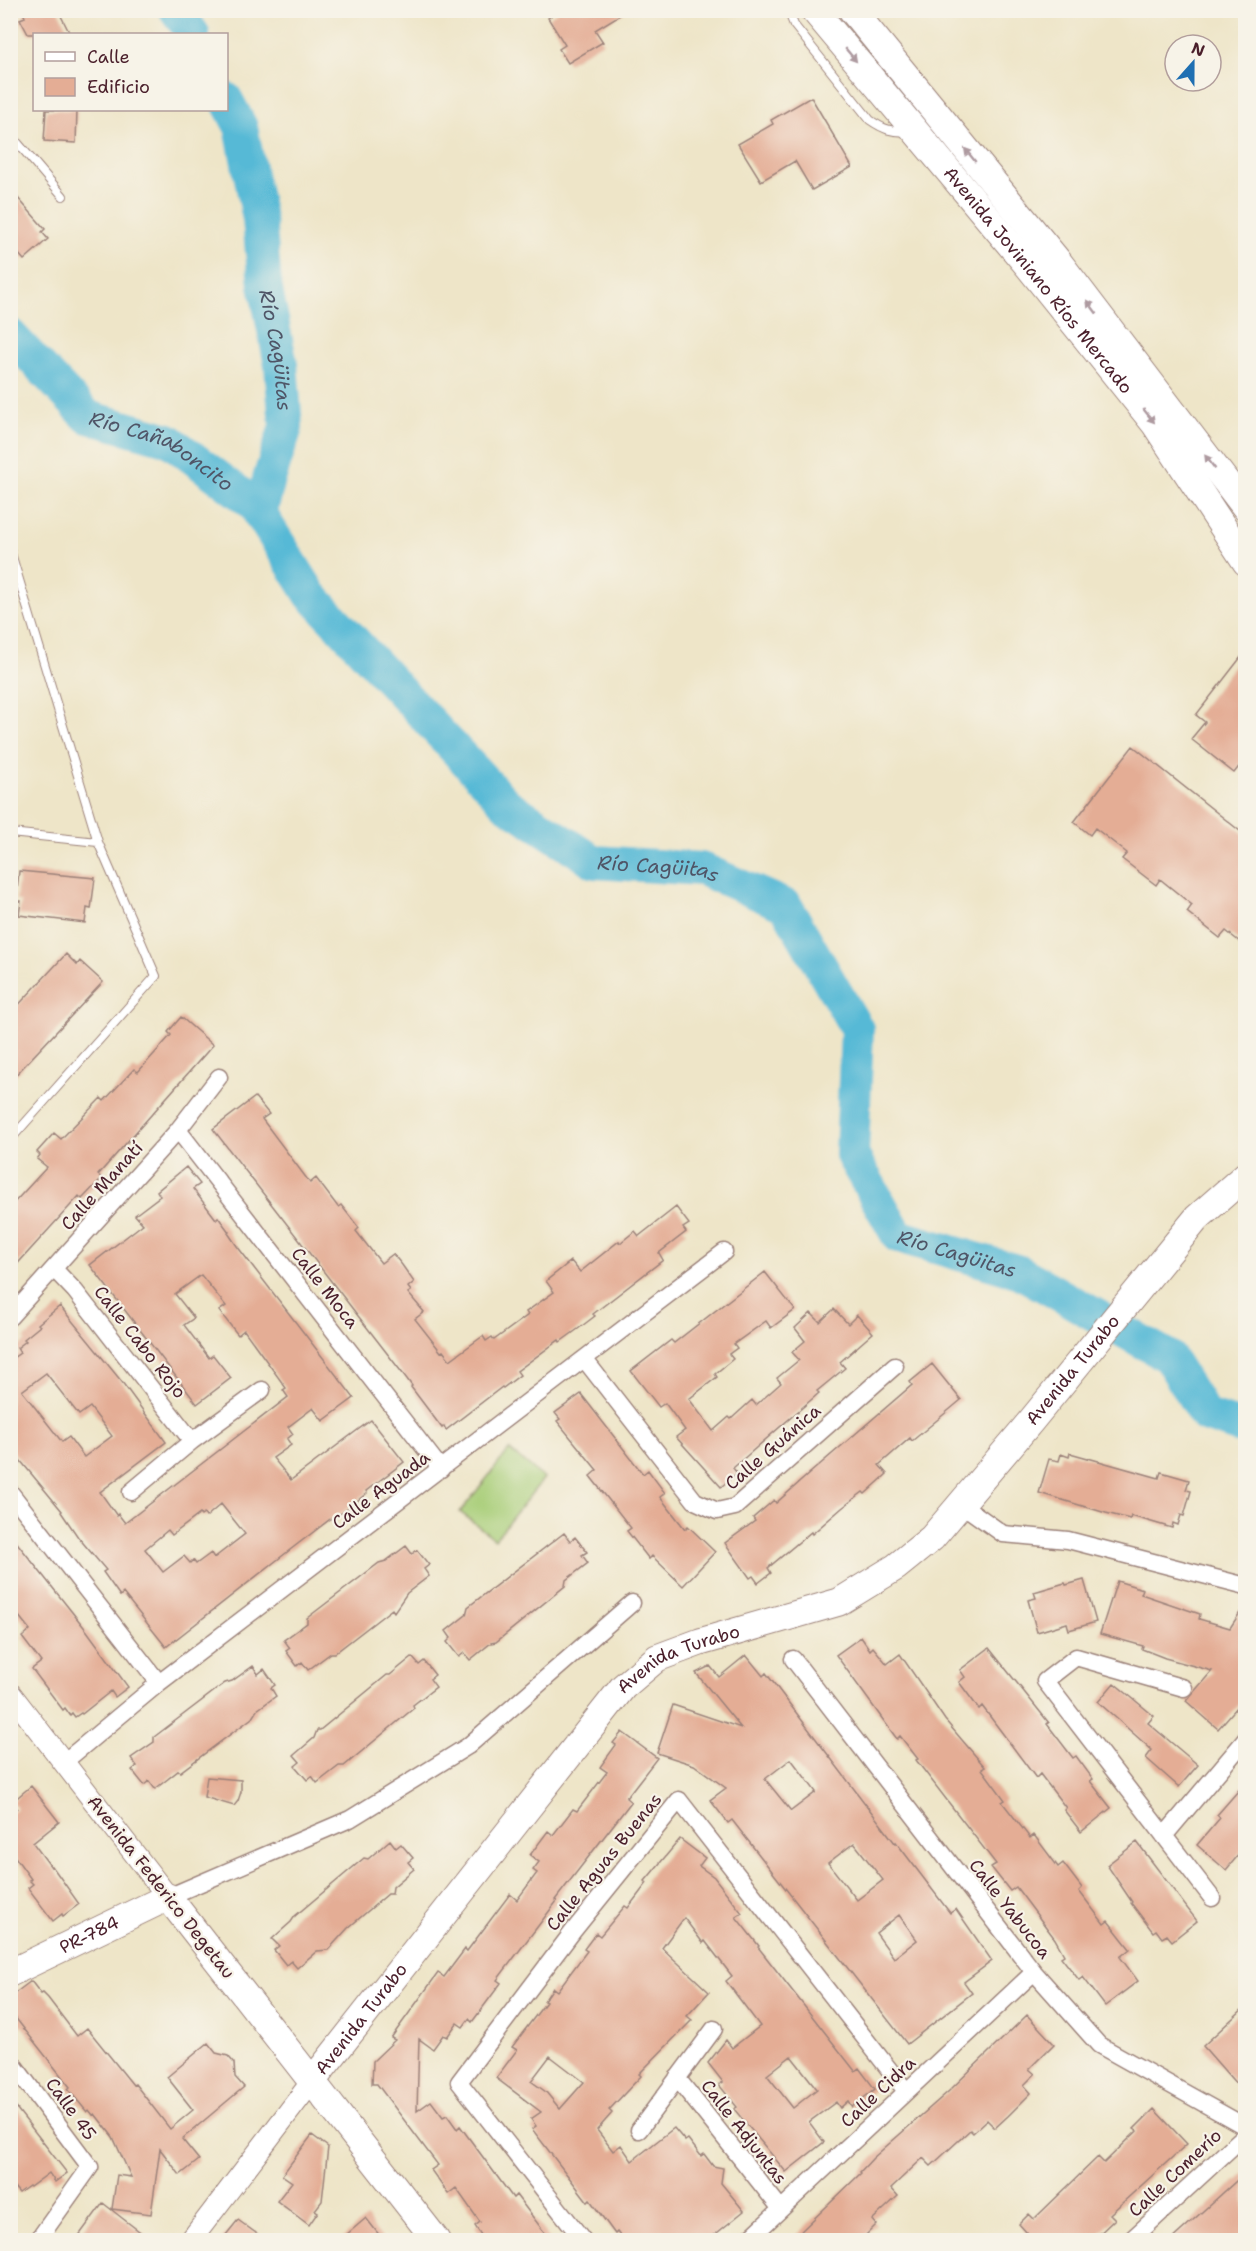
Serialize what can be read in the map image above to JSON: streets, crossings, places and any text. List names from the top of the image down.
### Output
{
  "streets": {
    "main road": [
      "Avenida Joviniano Ríos Mercado",
      "Avenida Turabo",
      "Avenida Federico Degetau",
      "PR-784"
    ],
    "street": [
      "Calle Manatí",
      "Calle Moca",
      "Calle Cabo Rojo",
      "Calle Guánica",
      "Calle Aguada",
      "Calle Aguas Buenas",
      "Calle Yabucoa",
      "Calle Cidra",
      "Calle 45",
      "Calle Adjuntas",
      "Calle Comerío"
    ]
  },
  "crossings": [
    ["Calle Manatí", "Calle Moca"],
    ["Calle Manatí", "Calle Cabo Rojo"],
    ["Calle Moca", "Calle Aguada"],
    ["Avenida Turabo", "Avenida Federico Degetau"],
    ["Calle Guánica", "Calle Aguada"],
    ["Calle Aguada", "Avenida Federico Degetau"],
    ["Calle Aguas Buenas", "Calle Cidra"],
    ["Avenida Federico Degetau", "PR-784"],
    ["Calle Yabucoa", "Calle Cidra"],
    ["Calle Cidra", "Calle Adjuntas"]
  ],
  "water": ["Río Cagüitas", "Río Cañaboncito"],
  "legend": ["Calle", "Edificio"],
  "north": "top"
}
